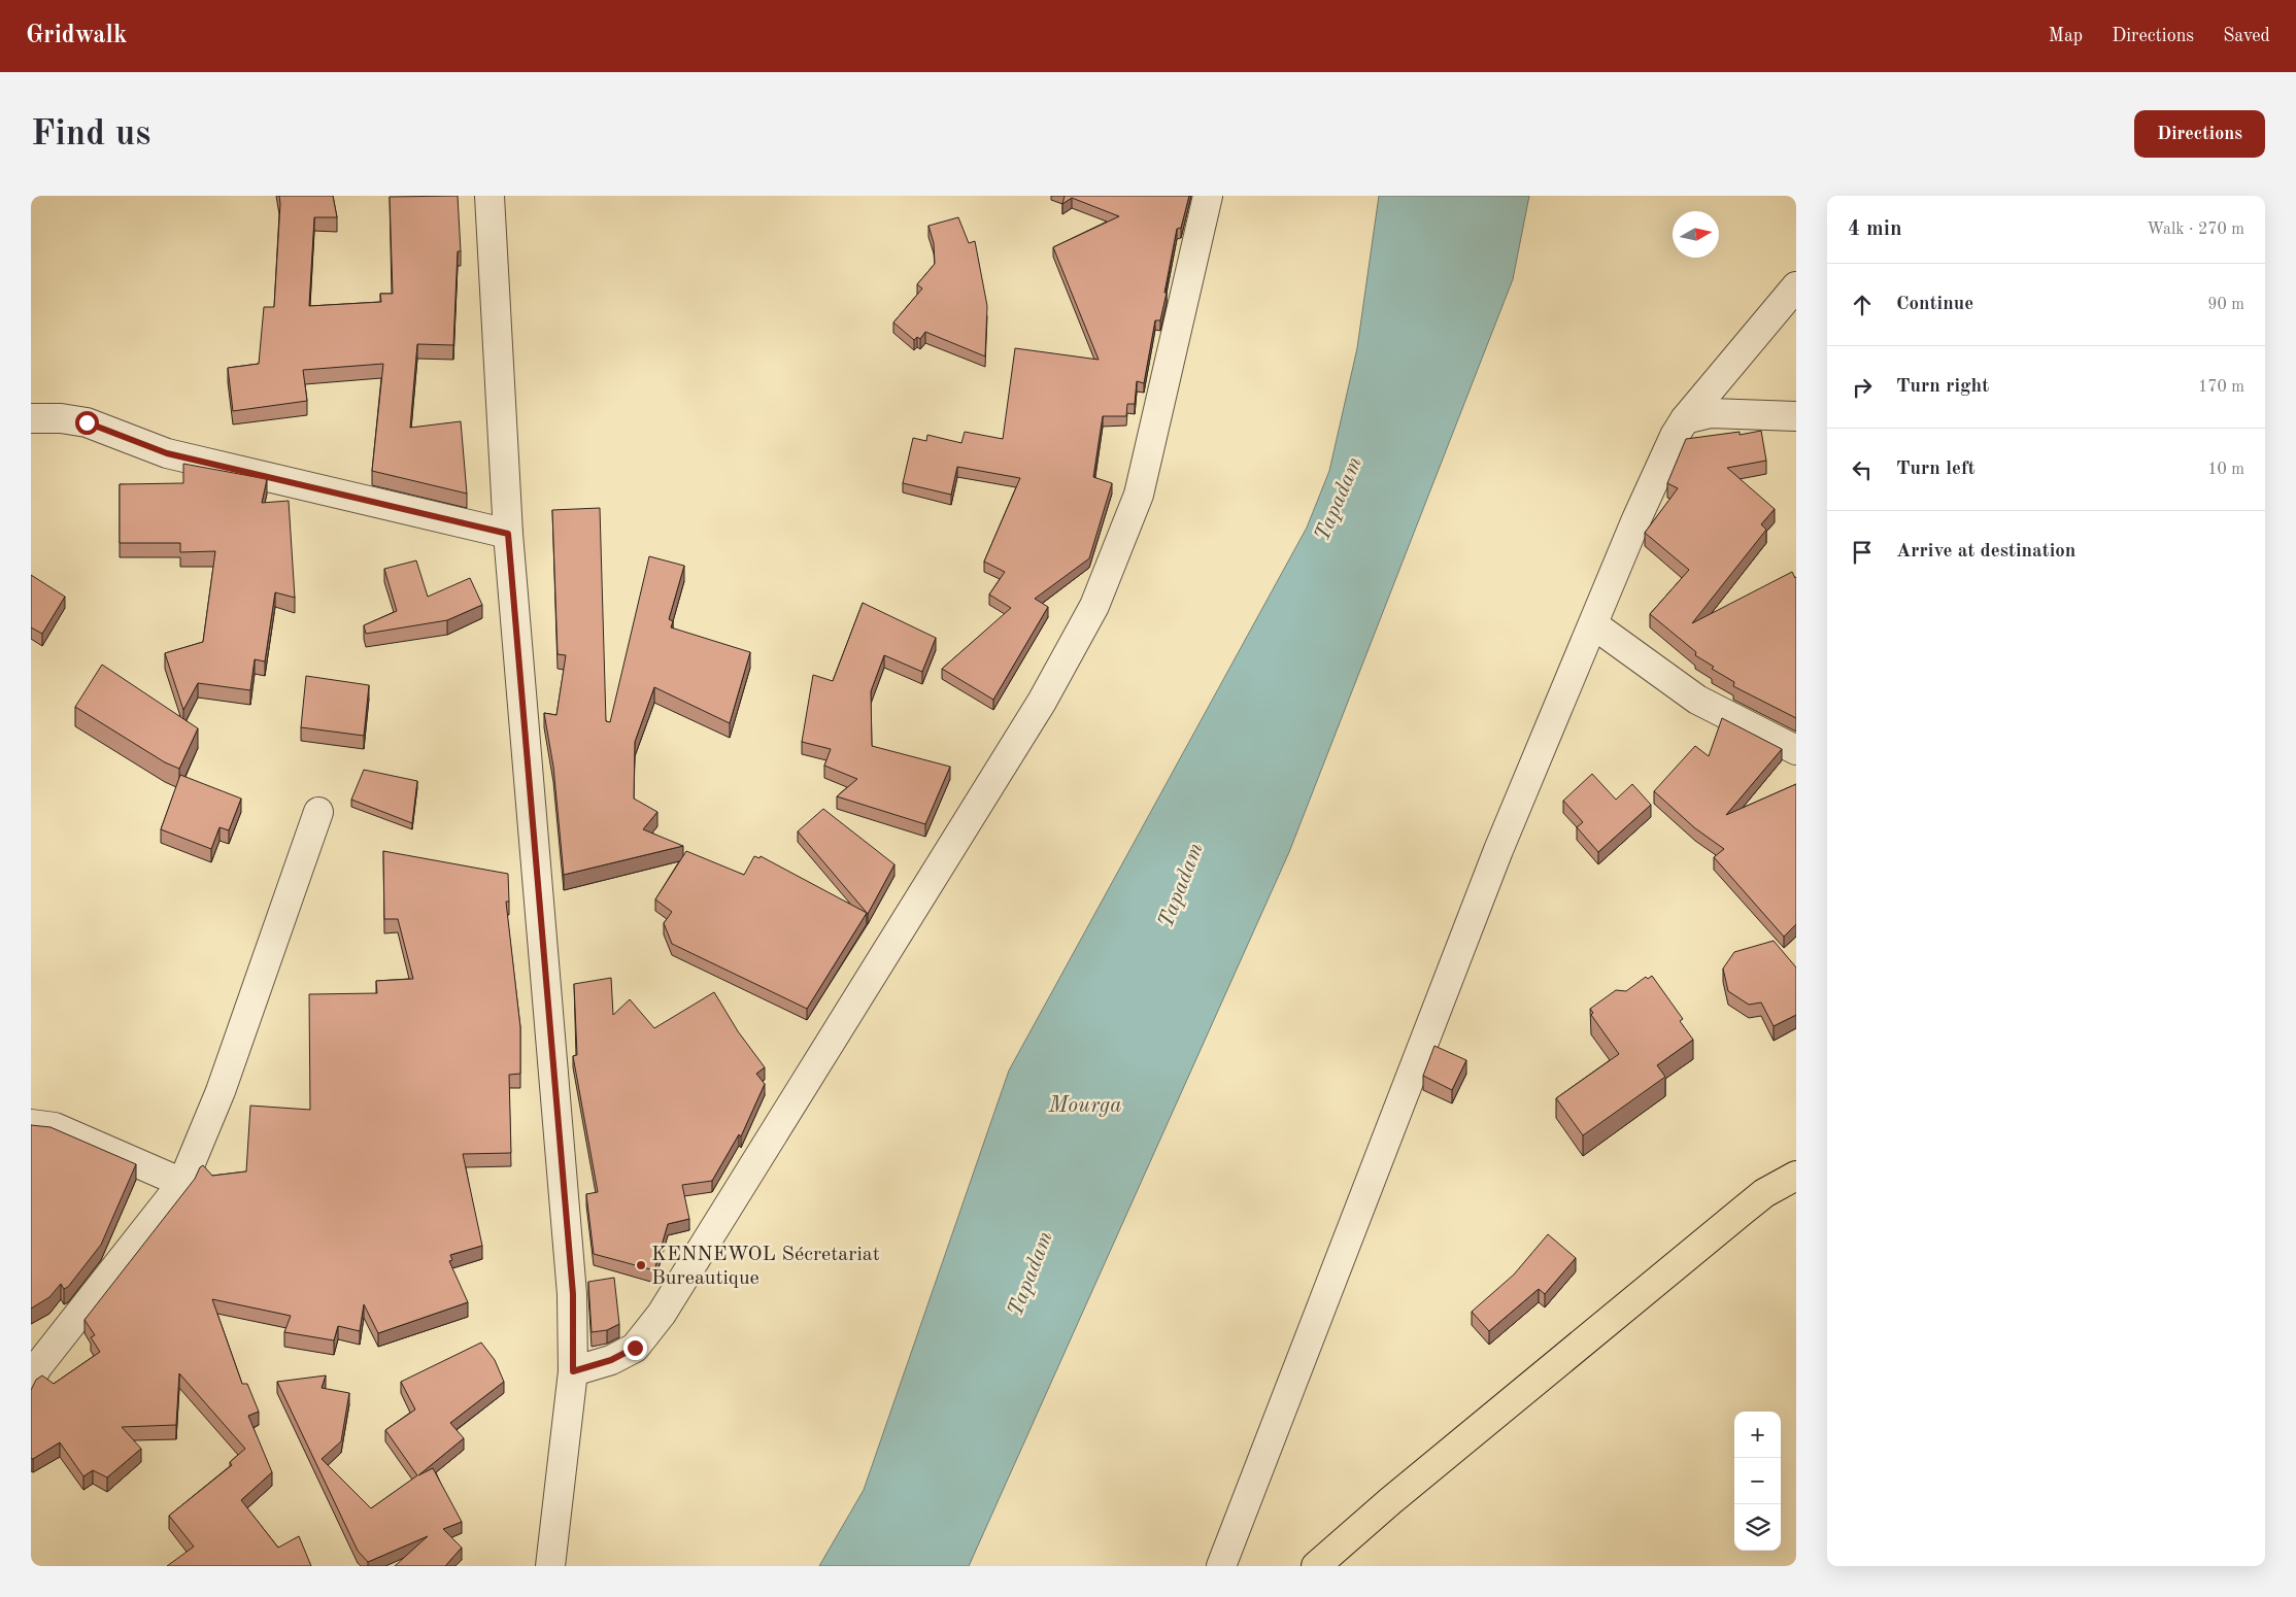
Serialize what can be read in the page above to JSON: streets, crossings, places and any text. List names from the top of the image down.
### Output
{
  "water": ["Tapadam", "Mourga"],
  "places": ["KENNEWOL Sécretariat Bureautique"],
  "north": "right",
  "page": {
    "header": "Gridwalk",
    "nav": ["Map", "Directions", "Saved"],
    "buttons": "Directions",
    "title": "Find us",
    "heading": ["4 min", "Walk · 270 m"],
    "list": [
      ["Continue", "90 m"],
      ["Turn right", "170 m"],
      ["Turn left", "10 m"],
      "Arrive at destination"
    ],
    "map_buttons": ["+", "−"]
  }
}
